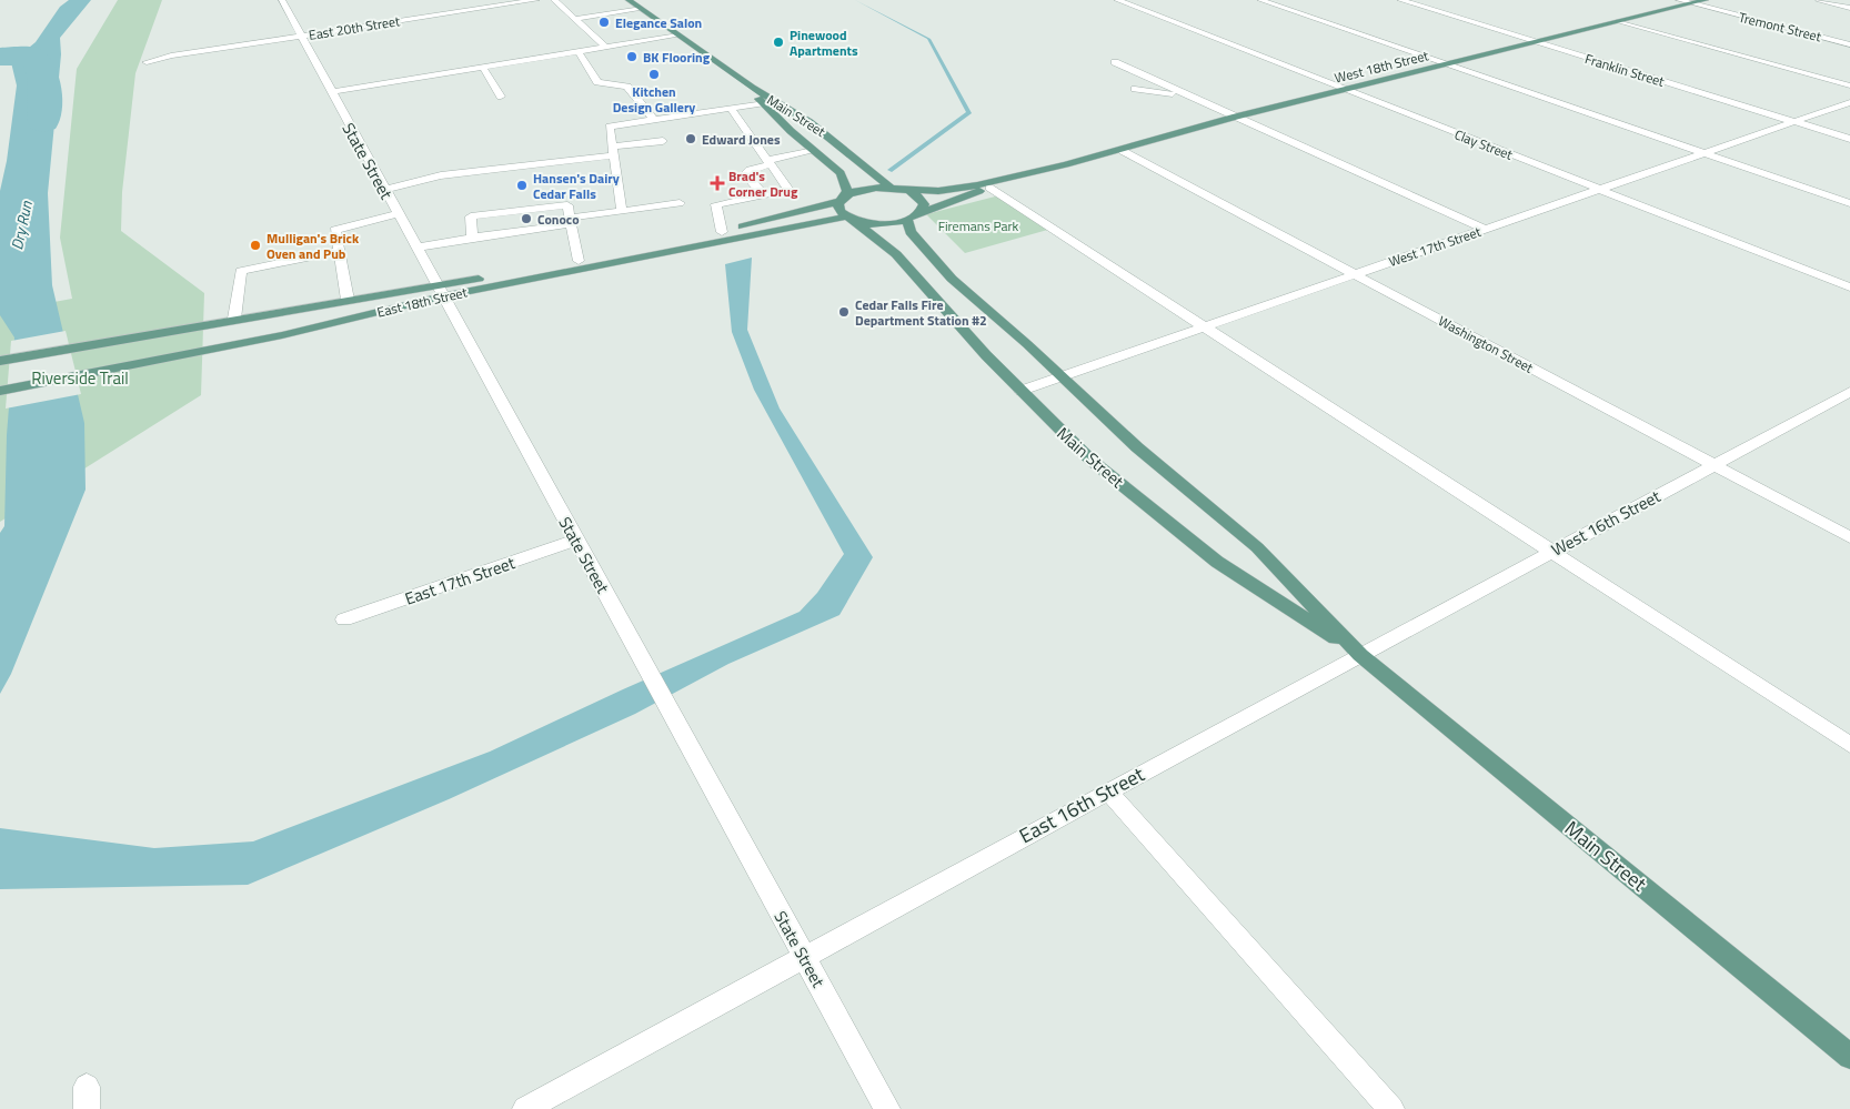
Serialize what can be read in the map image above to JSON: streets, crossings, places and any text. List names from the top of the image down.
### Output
{
  "streets": {
    "main road": ["West 18th Street", "Main Street", "East 18th Street"],
    "street": [
      "Tremont Street",
      "East 20th Street",
      "Franklin Street",
      "Clay Street",
      "State Street",
      "West 17th Street",
      "Washington Street",
      "West 16th Street",
      "East 17th Street",
      "East 16th Street"
    ]
  },
  "crossings": [
    ["Tremont Street", "West 18th Street"],
    ["East 20th Street", "State Street"],
    ["West 18th Street", "Franklin Street"],
    ["West 18th Street", "Main Street"],
    ["West 18th Street", "Clay Street"],
    ["West 18th Street", "East 18th Street"],
    ["West 18th Street", "Washington Street"],
    ["Franklin Street", "West 17th Street"],
    ["Main Street", "West 17th Street"],
    ["Main Street", "East 18th Street"],
    ["Main Street", "West 16th Street"],
    ["Main Street", "East 16th Street"],
    ["Clay Street", "West 17th Street"],
    ["State Street", "East 18th Street"],
    ["State Street", "East 17th Street"],
    ["State Street", "East 16th Street"],
    ["West 17th Street", "Washington Street"],
    ["Washington Street", "West 16th Street"],
    ["West 16th Street", "East 16th Street"]
  ],
  "water": ["Dry Run"],
  "parks": ["Firemans Park", "Riverside Trail"],
  "places": {
    "other": [
      "Elegance Salon",
      "Pinewood Apartments",
      "BK Flooring",
      "Kitchen Design Gallery",
      "Edward Jones",
      "Hansen's Dairy Cedar Falls",
      "Conoco",
      "Mulligan's Brick Oven and Pub",
      "Cedar Falls Fire Department Station #2"
    ],
    "health": ["Brad's Corner Drug"]
  }
}
